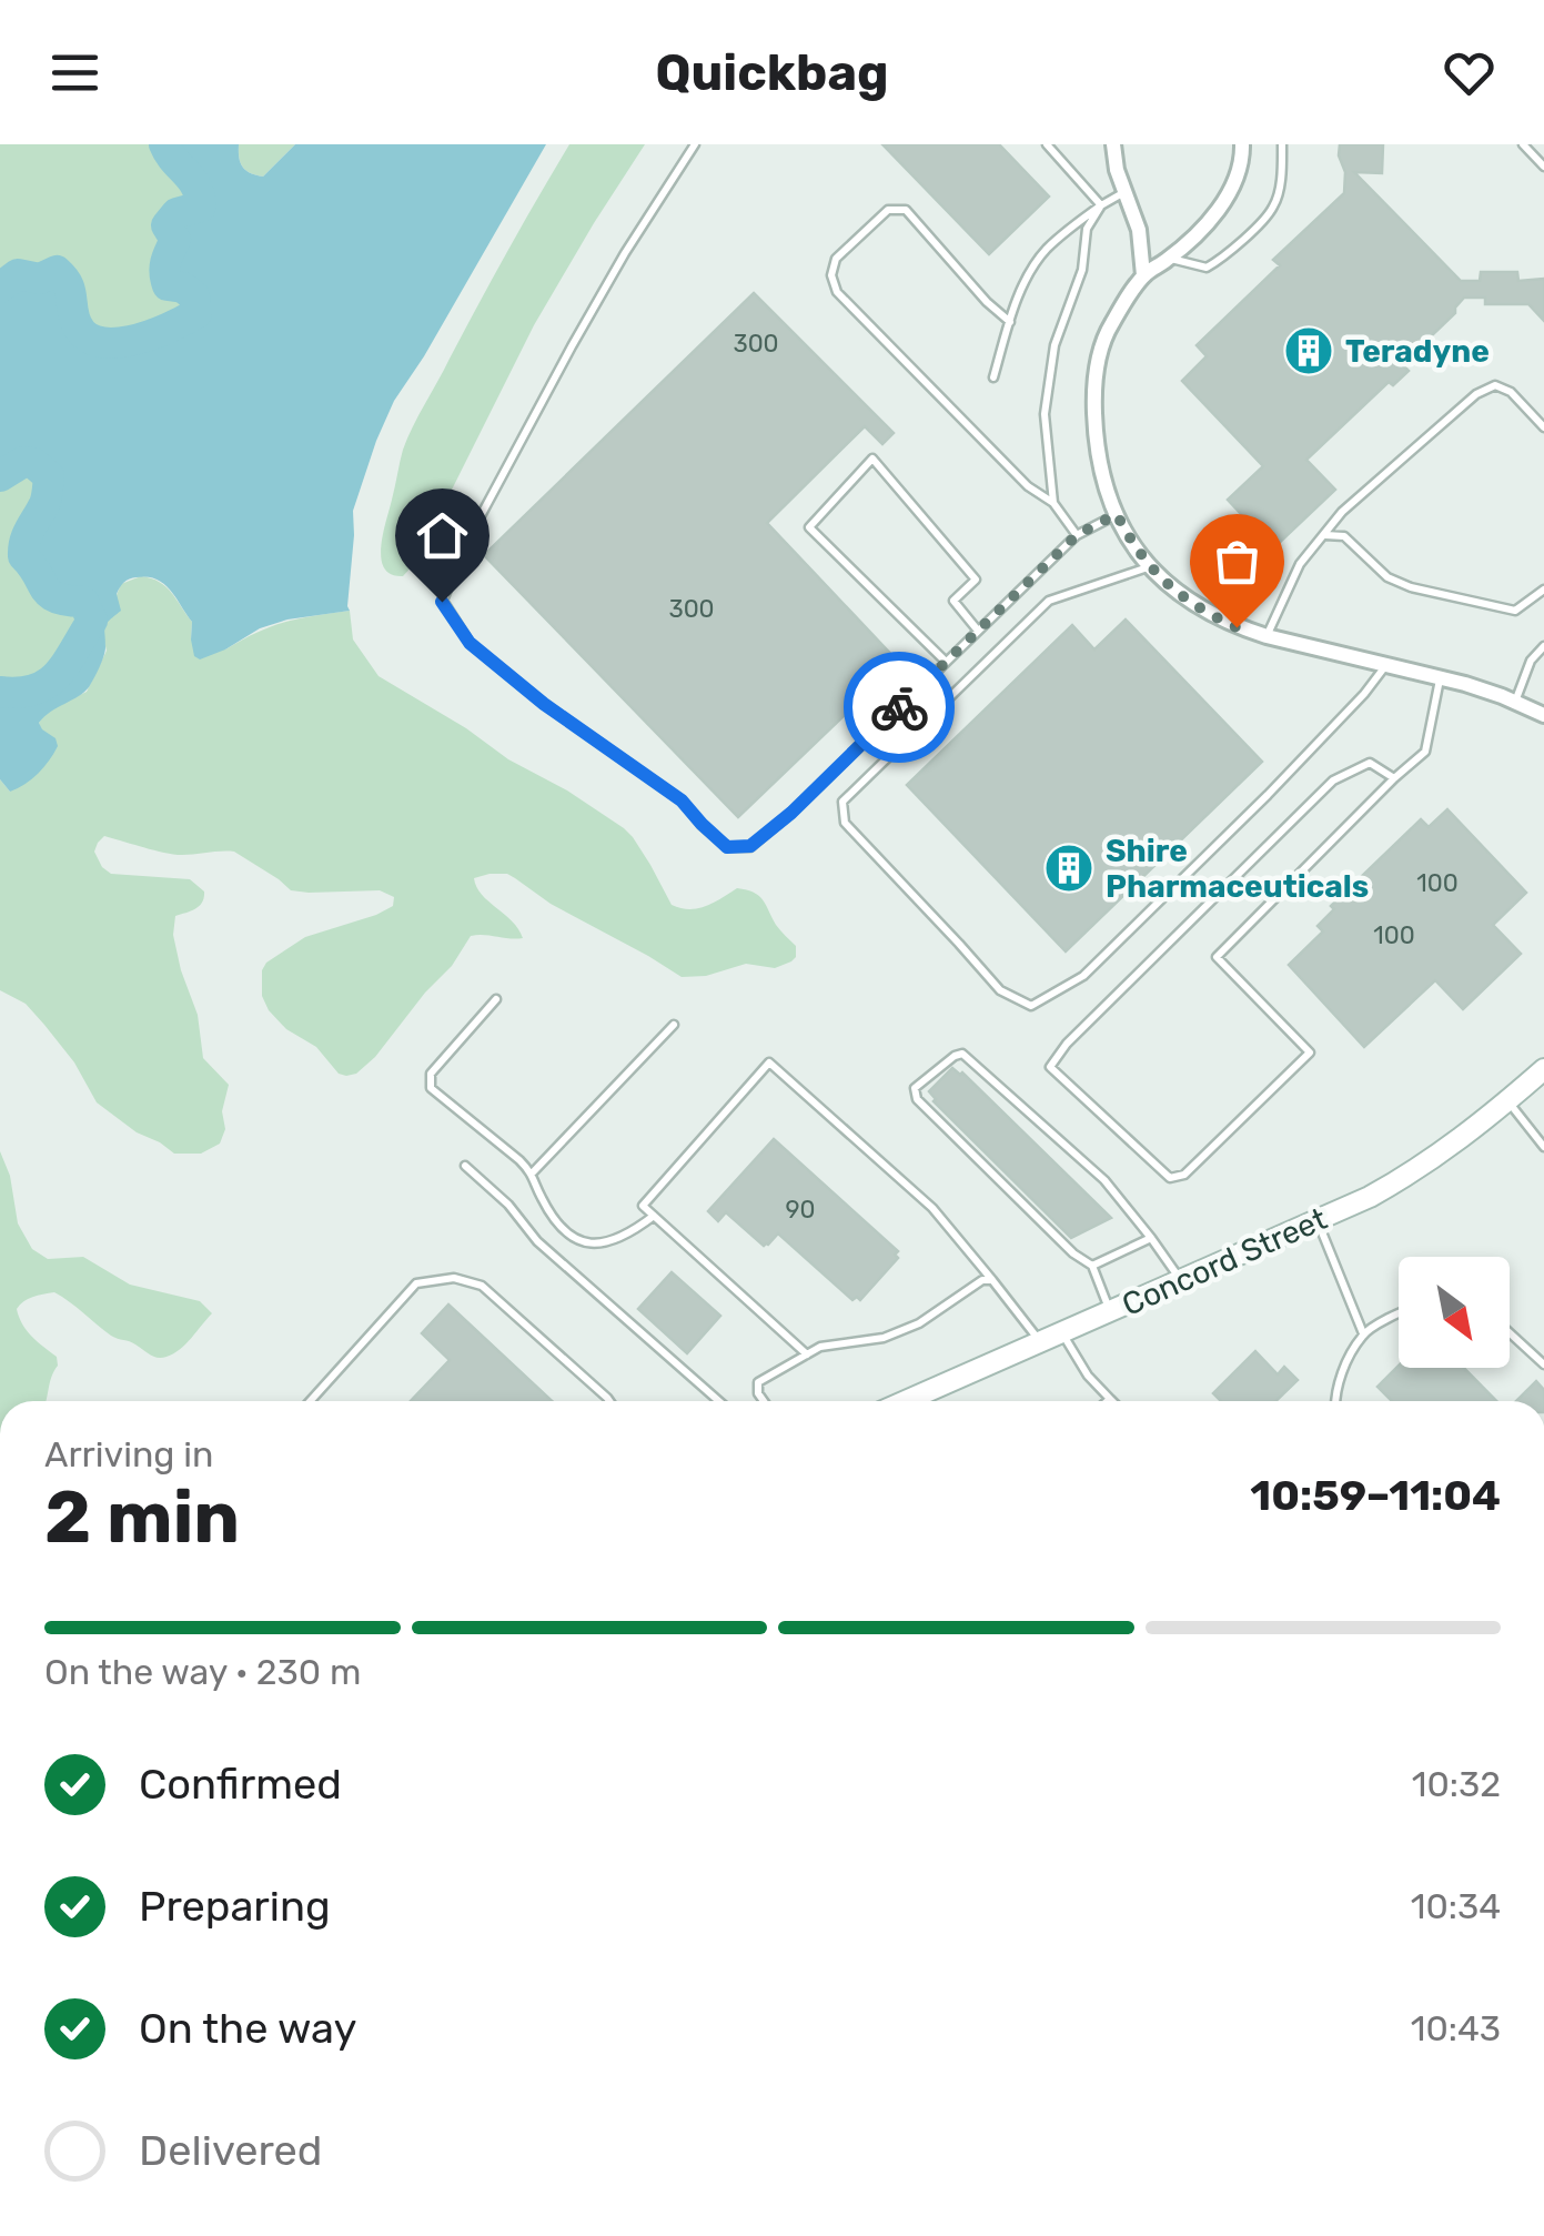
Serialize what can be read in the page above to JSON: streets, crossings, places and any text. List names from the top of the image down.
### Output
{
  "streets": {
    "street": ["Concord Street"]
  },
  "places": {
    "building": ["Teradyne", "Shire Pharmaceuticals"]
  },
  "house_numbers": [
    "300",
    "300",
    "100",
    "100",
    "90"
  ],
  "north": "bottom right",
  "page": {
    "header": "Quickbag",
    "heading": ["2 min", "Arriving in", "10:59–11:04"],
    "bar": "On the way · 230 m",
    "list": [
      ["Confirmed", "10:32"],
      ["Preparing", "10:34"],
      ["On the way", "10:43"],
      "Delivered"
    ]
  }
}
